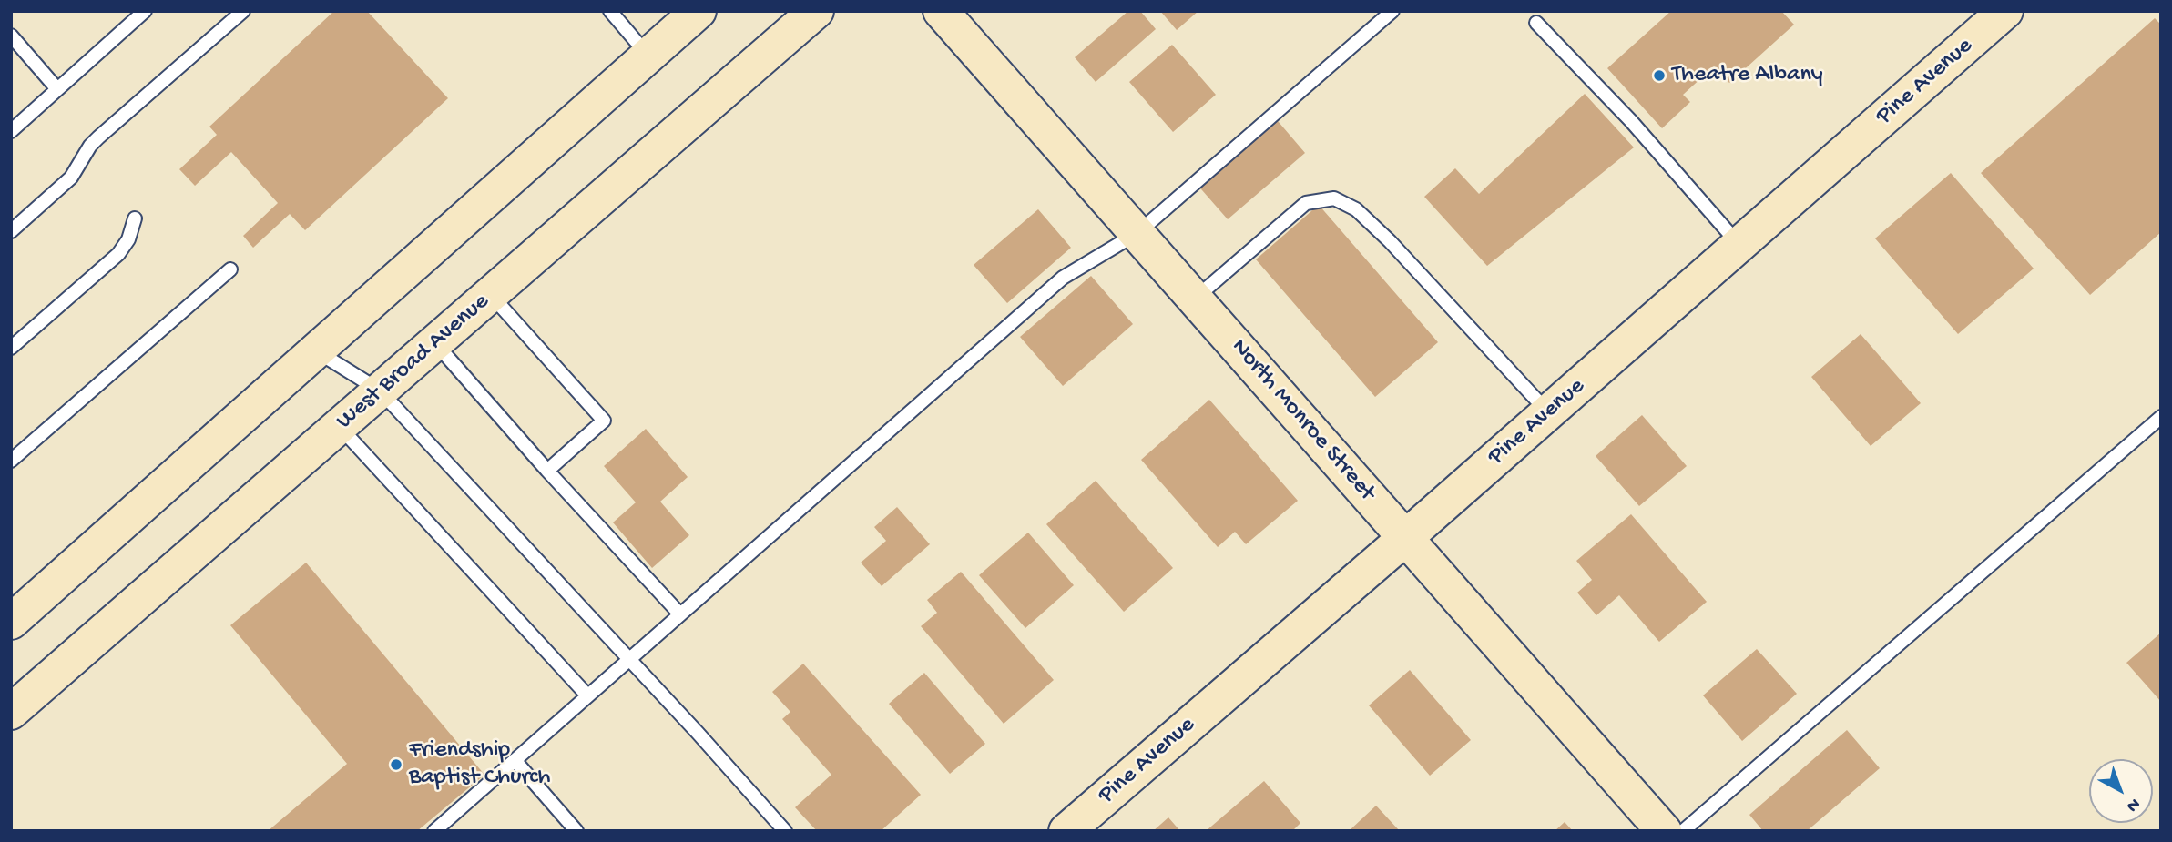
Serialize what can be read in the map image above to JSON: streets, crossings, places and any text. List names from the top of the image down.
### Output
{
  "streets": {
    "main road": ["Pine Avenue", "West Broad Avenue", "North Monroe Street"]
  },
  "crossings": [
    ["Pine Avenue", "North Monroe Street"]
  ],
  "places": ["Theatre Albany", "Friendship Baptist Church"],
  "north": "bottom right"
}
